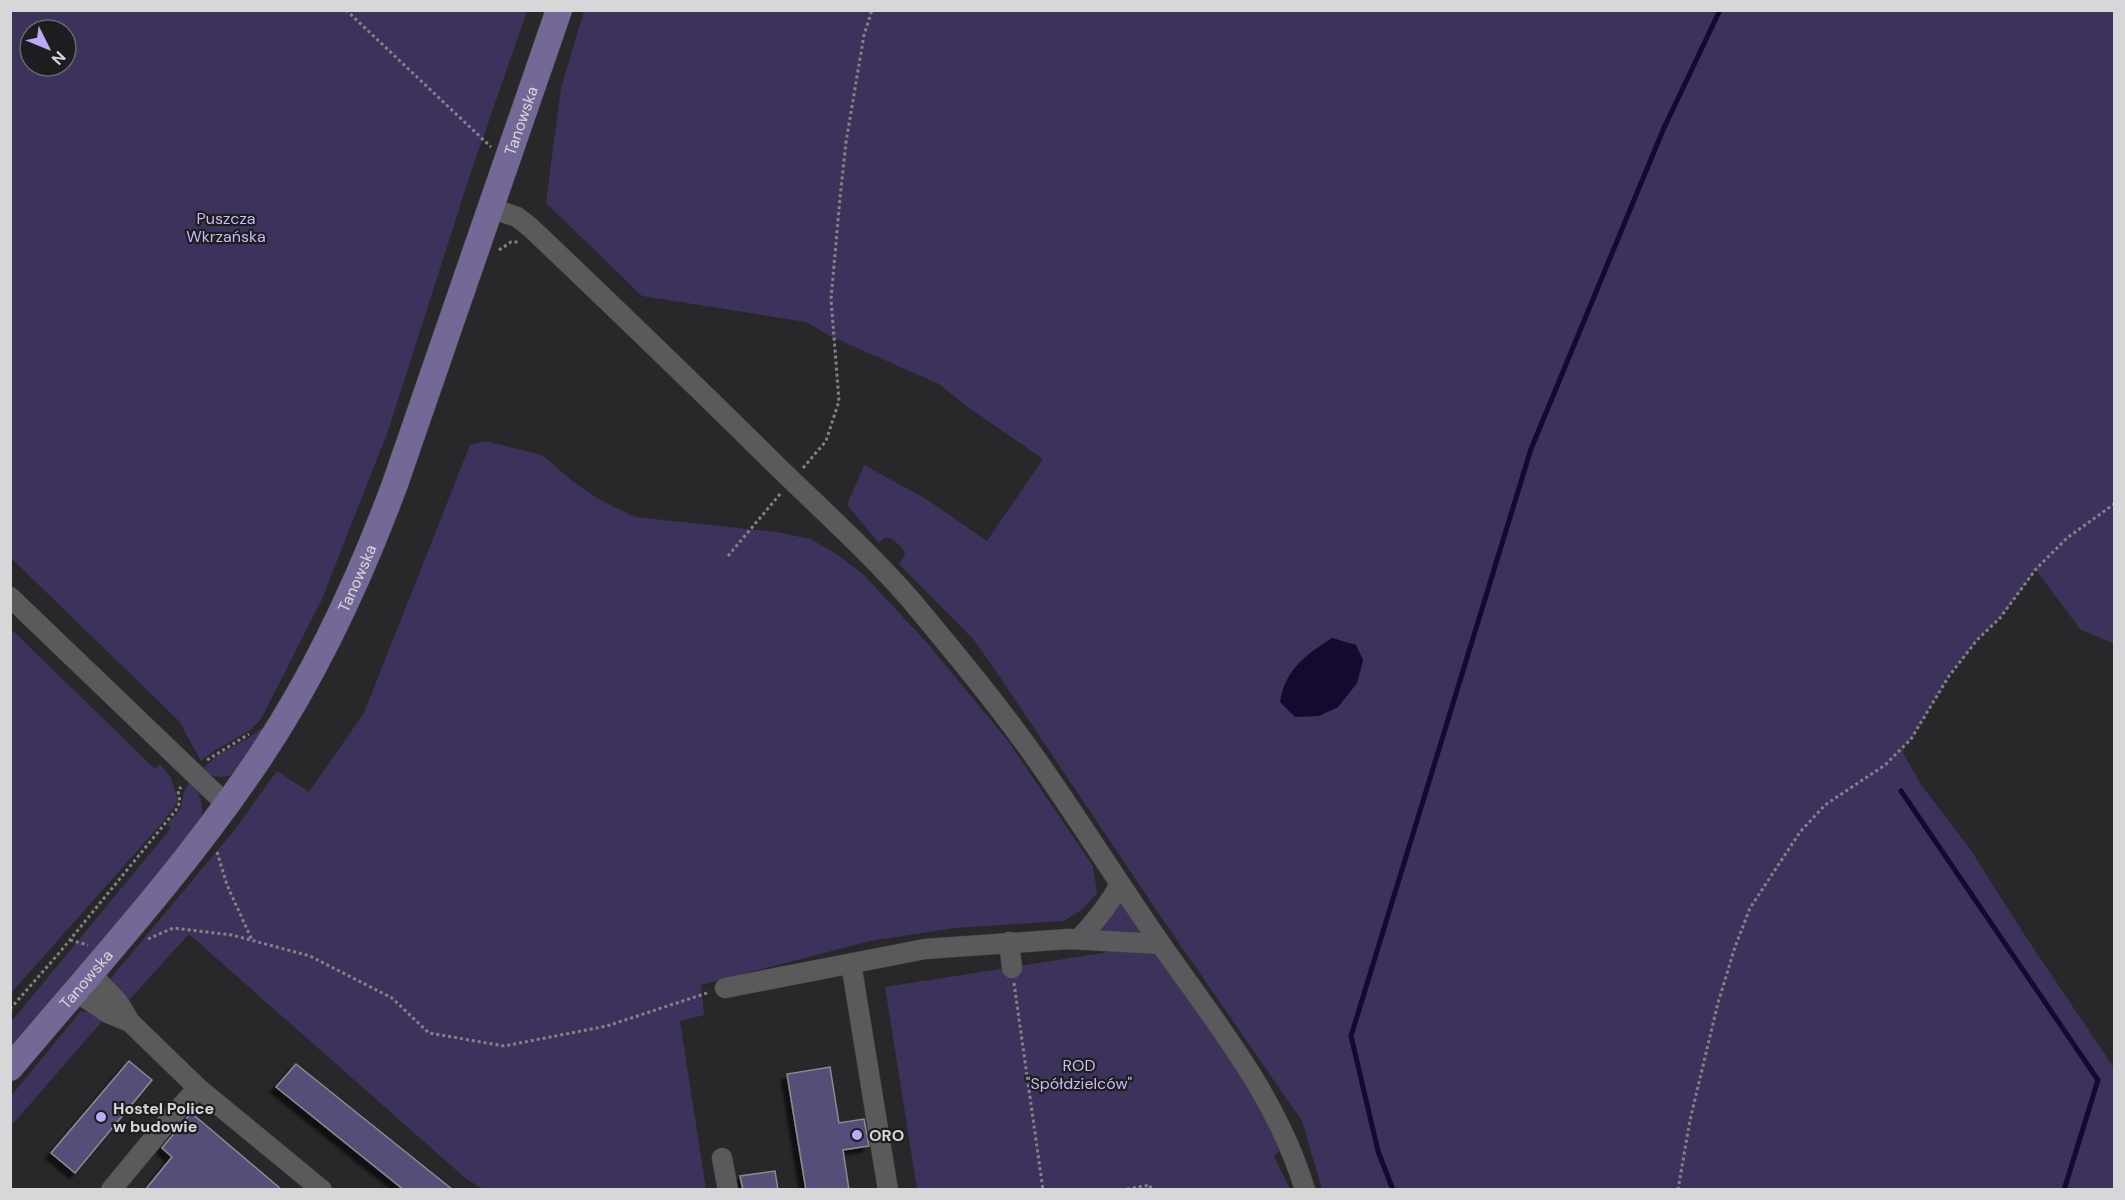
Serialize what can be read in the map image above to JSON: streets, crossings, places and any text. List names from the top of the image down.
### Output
{
  "streets": {
    "main road": ["Tanowska"]
  },
  "parks": ["Puszcza Wkrzańska", "ROD \"Spółdzielców\""],
  "places": ["Hostel Police w budowie", "ORO"],
  "north": "bottom right"
}
